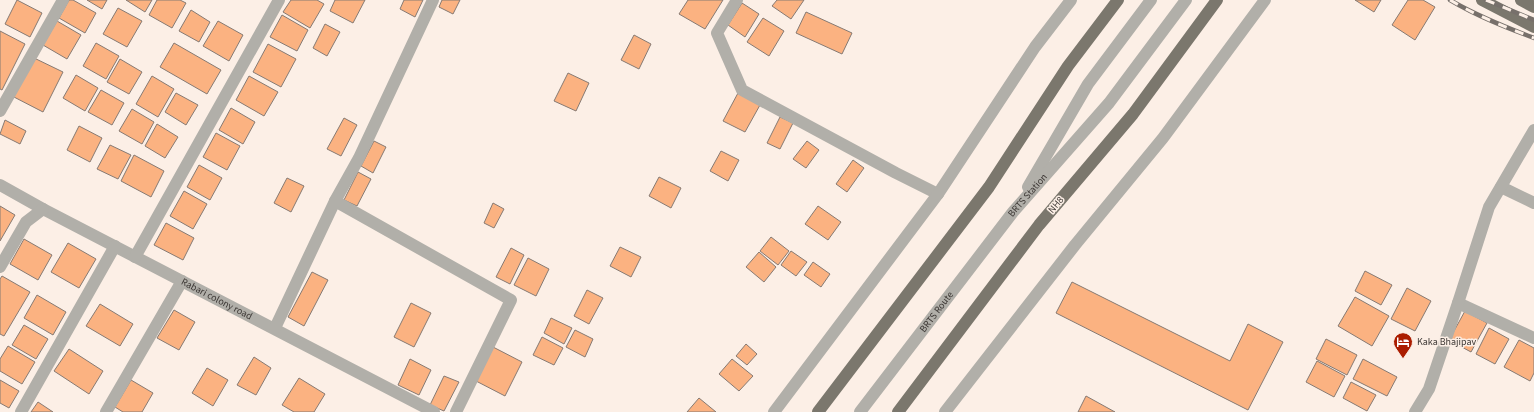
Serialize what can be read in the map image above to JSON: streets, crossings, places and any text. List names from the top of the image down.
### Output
{
  "streets": {
    "main road": ["NH8"],
    "street": ["BRTS Station", "Rabari colony road", "BRTS Route"]
  },
  "crossings": [
    ["BRTS Station", "BRTS Route"]
  ],
  "places": {
    "hotel": ["Kaka Bhajipav"]
  }
}
